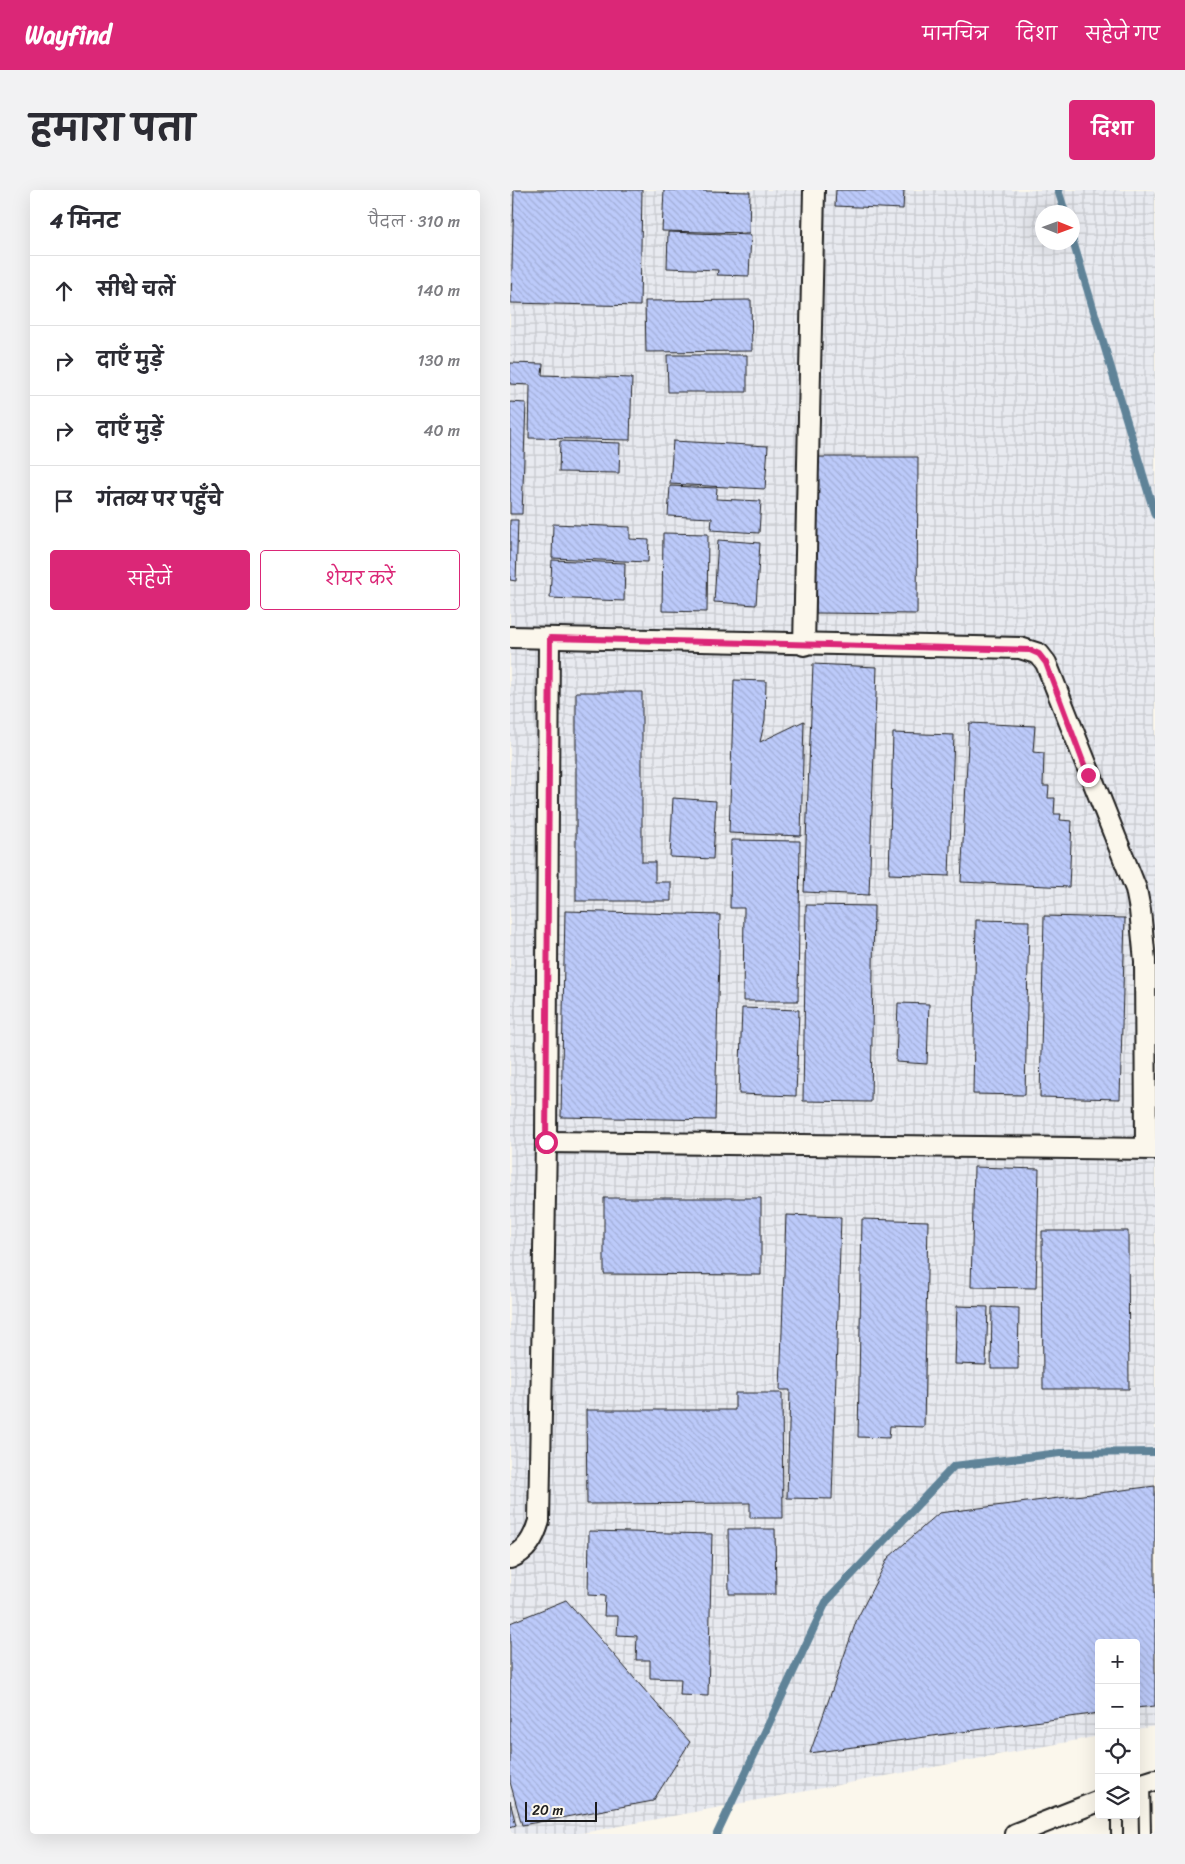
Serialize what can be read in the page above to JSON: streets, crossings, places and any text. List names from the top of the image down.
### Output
{
  "scale_bar": "20 m",
  "north": "right",
  "page": {
    "header": "Wayfind",
    "nav": ["मानचित्र", "दिशा", "सहेजे गए"],
    "title": "हमारा पता",
    "buttons": [
      "दिशा",
      ["सहेजें", "शेयर करें"]
    ],
    "heading": ["4 मिनट", "पैदल · 310 m"],
    "list": [
      ["सीधे चलें", "140 m"],
      ["दाएँ मुड़ें", "130 m"],
      ["दाएँ मुड़ें", "40 m"],
      "गंतव्य पर पहुँचे"
    ],
    "map_buttons": ["+", "−"],
    "scale": "20 m"
  }
}
